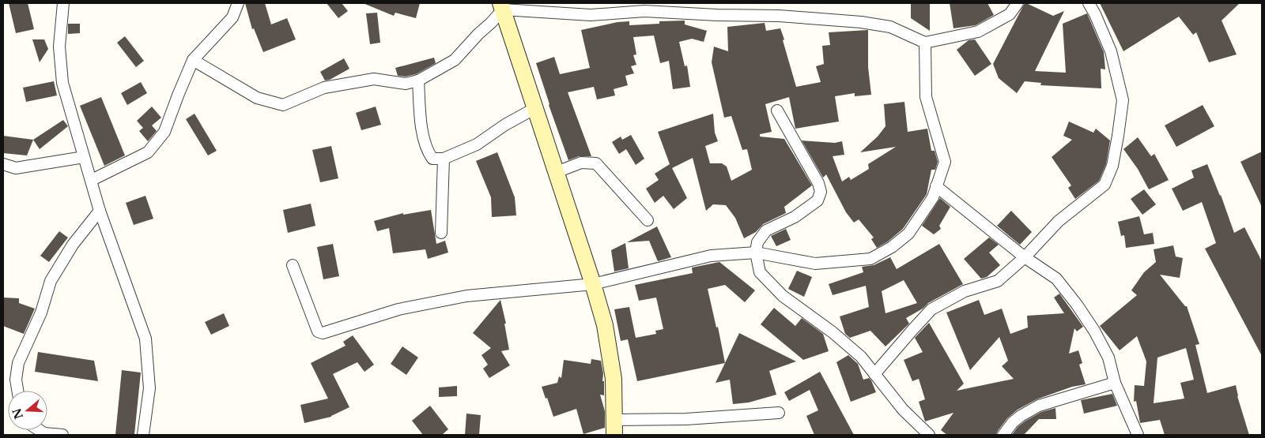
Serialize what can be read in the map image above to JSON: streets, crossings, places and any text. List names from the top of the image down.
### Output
{
  "north": "left"
}
